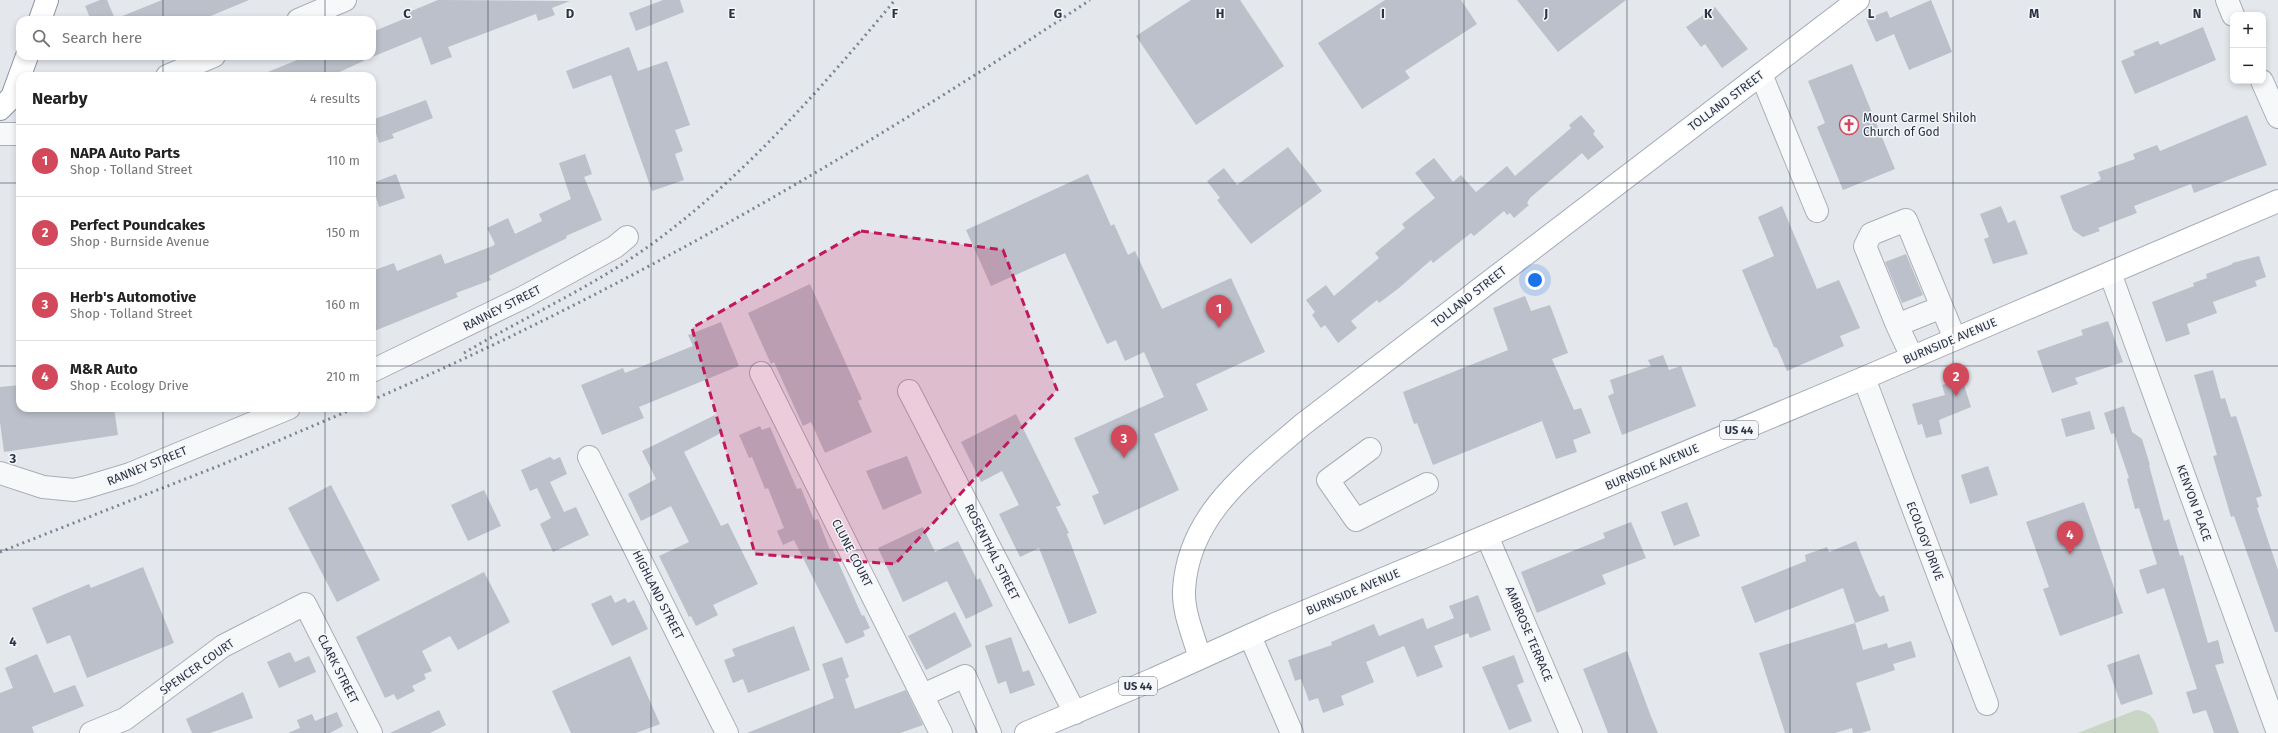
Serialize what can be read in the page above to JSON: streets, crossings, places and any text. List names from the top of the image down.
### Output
{
  "streets": {
    "main road": ["TOLLAND STREET", "BURNSIDE AVENUE", "US 44"],
    "street": [
      "RANNEY STREET",
      "KENYON PLACE",
      "ECOLOGY DRIVE",
      "ROSENTHAL STREET",
      "CLUNE COURT",
      "HIGHLAND STREET",
      "AMBROSE TERRACE",
      "SPENCER COURT",
      "CLARK STREET"
    ]
  },
  "crossings": [
    ["TOLLAND STREET", "BURNSIDE AVENUE"],
    ["BURNSIDE AVENUE", "KENYON PLACE"],
    ["BURNSIDE AVENUE", "ECOLOGY DRIVE"],
    ["BURNSIDE AVENUE", "ROSENTHAL STREET"],
    ["BURNSIDE AVENUE", "AMBROSE TERRACE"],
    ["SPENCER COURT", "CLARK STREET"]
  ],
  "places": {
    "church": ["Mount Carmel Shiloh Church of God"]
  },
  "page": {
    "map_buttons": ["+", "−"],
    "search": "Search here",
    "heading": ["Nearby", "4 results"],
    "list": [
      {
        "mark": "1",
        "name": "NAPA Auto Parts",
        "note": "Shop · Tolland Street",
        "value": "110 m"
      },
      {
        "mark": "2",
        "name": "Perfect Poundcakes",
        "note": "Shop · Burnside Avenue",
        "value": "150 m"
      },
      {
        "mark": "3",
        "name": "Herb's Automotive",
        "note": "Shop · Tolland Street",
        "value": "160 m"
      },
      {
        "mark": "4",
        "name": "M&R Auto",
        "note": "Shop · Ecology Drive",
        "value": "210 m"
      }
    ],
    "pins": [
      "1",
      "2",
      "3",
      "4"
    ]
  },
  "grid": {
    "columns": [
      "C",
      "D",
      "E",
      "F",
      "G",
      "H",
      "I",
      "J",
      "K",
      "L",
      "M",
      "N"
    ],
    "rows": ["3", "4"]
  }
}
